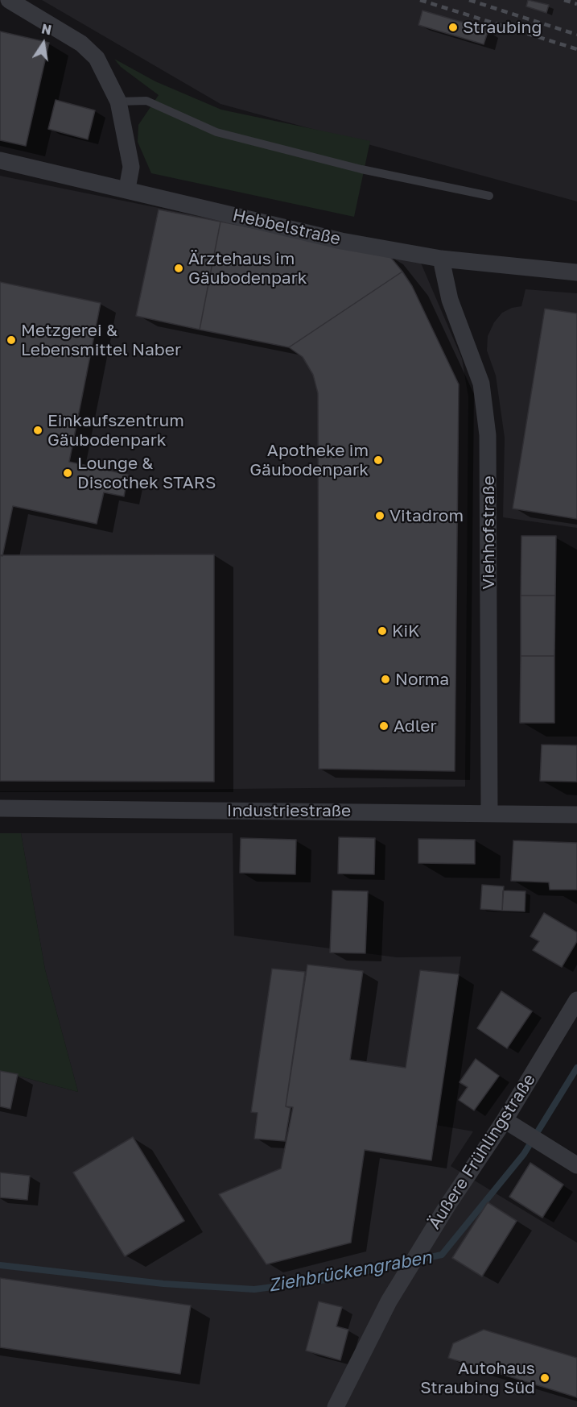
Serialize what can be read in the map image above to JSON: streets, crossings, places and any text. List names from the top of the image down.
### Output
{
  "streets": {
    "street": [
      "Hebbelstraße",
      "Viehhofstraße",
      "Industriestraße",
      "Äußere Frühlingstraße"
    ]
  },
  "crossings": [
    ["Hebbelstraße", "Viehhofstraße"],
    ["Viehhofstraße", "Industriestraße"]
  ],
  "water": ["Ziehbrückengraben"],
  "places": [
    "Straubing",
    "Ärztehaus im Gäubodenpark",
    "Metzgerei & Lebensmittel Naber",
    "Einkaufszentrum Gäubodenpark",
    "Apotheke im Gäubodenpark",
    "Lounge & Discothek STARS",
    "Vitadrom",
    "KiK",
    "Norma",
    "Adler",
    "Autohaus Straubing Süd"
  ],
  "north": "top"
}
